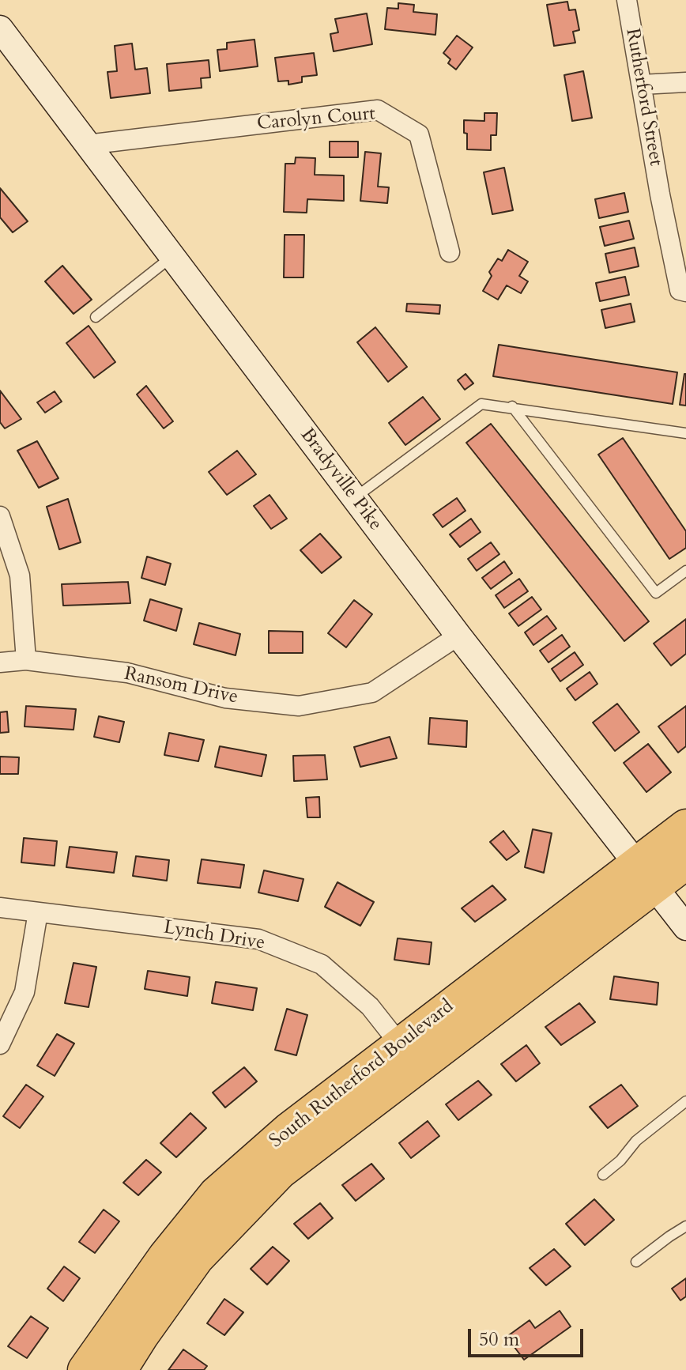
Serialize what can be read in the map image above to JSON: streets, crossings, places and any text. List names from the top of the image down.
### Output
{
  "streets": {
    "highway": ["South Rutherford Boulevard"],
    "main road": ["Bradyville Pike"],
    "street": [
      "Rutherford Street",
      "Carolyn Court",
      "Ransom Drive",
      "Lynch Drive"
    ]
  },
  "crossings": [
    ["Carolyn Court", "Bradyville Pike"],
    ["Bradyville Pike", "Ransom Drive"],
    ["Bradyville Pike", "South Rutherford Boulevard"],
    ["Lynch Drive", "South Rutherford Boulevard"]
  ],
  "scale_bar": "50 m"
}
